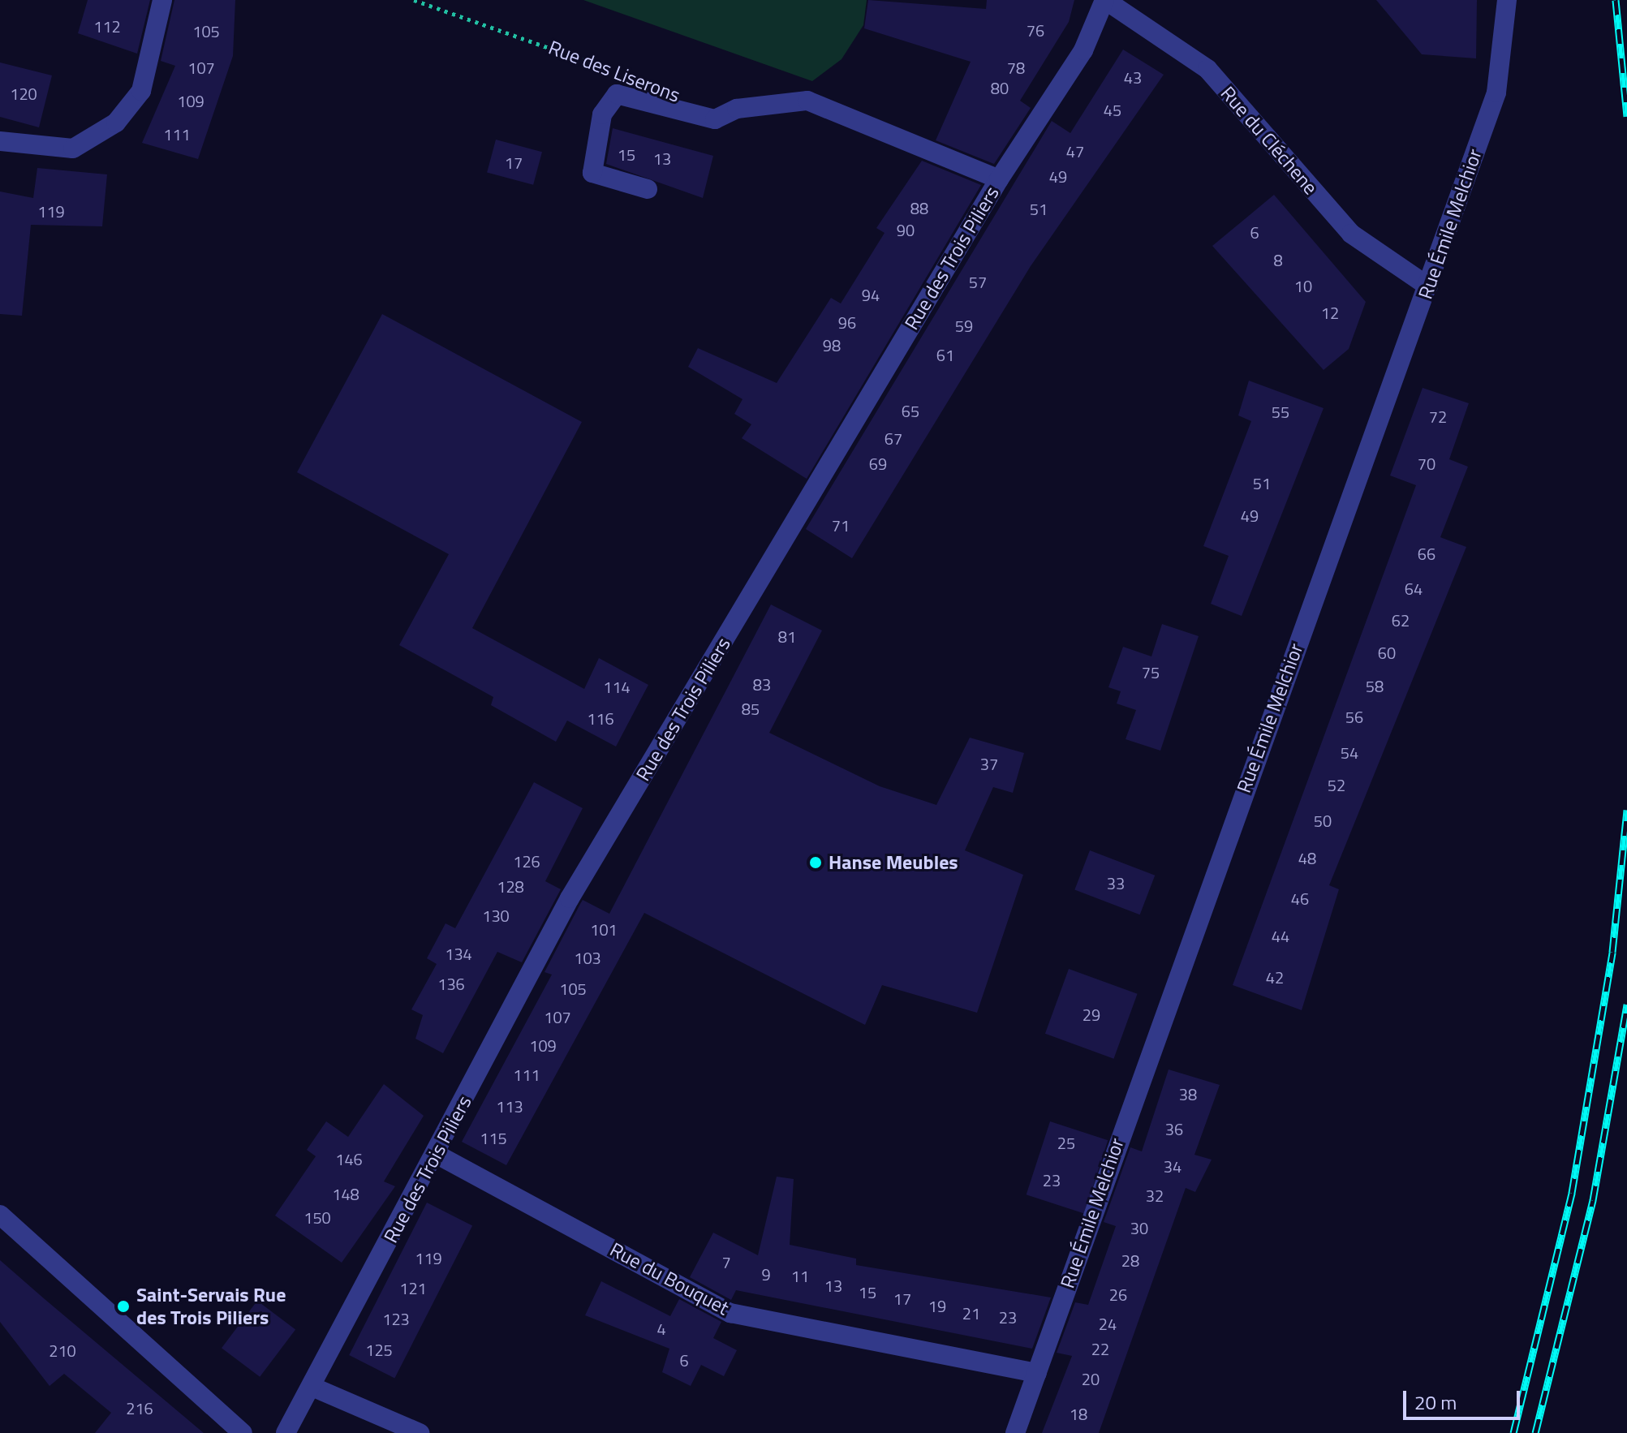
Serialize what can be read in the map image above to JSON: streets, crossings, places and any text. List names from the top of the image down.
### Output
{
  "streets": {
    "street": [
      "Rue du Cléchene",
      "Rue Émile Melchior",
      "Rue des Trois Piliers",
      "Rue du Bouquet"
    ],
    "path": ["Rue des Liserons"]
  },
  "crossings": [
    ["Rue du Cléchene", "Rue Émile Melchior"],
    ["Rue du Cléchene", "Rue des Trois Piliers"],
    ["Rue Émile Melchior", "Rue du Bouquet"],
    ["Rue des Trois Piliers", "Rue du Bouquet"]
  ],
  "places": ["Hanse Meubles", "Saint-Servais Rue des Trois Piliers"],
  "house_numbers": [
    "112",
    "76",
    "105",
    "107",
    "78",
    "43",
    "80",
    "120",
    "109",
    "45",
    "111",
    "47",
    "15",
    "13",
    "17",
    "49",
    "88",
    "51",
    "119",
    "90",
    "6",
    "8",
    "57",
    "10",
    "94",
    "12",
    "96",
    "59",
    "98",
    "61",
    "65",
    "55",
    "72",
    "67",
    "69",
    "70",
    "51",
    "49",
    "71",
    "66",
    "64",
    "62",
    "81",
    "60",
    "75",
    "83",
    "58",
    "114",
    "85",
    "56",
    "116",
    "54",
    "37",
    "52",
    "50",
    "48",
    "126",
    "33",
    "128",
    "46",
    "130",
    "101",
    "44",
    "134",
    "103",
    "42",
    "136",
    "105",
    "29",
    "107",
    "109",
    "111",
    "38",
    "113",
    "36",
    "115",
    "25",
    "146",
    "34",
    "23",
    "148",
    "32",
    "150",
    "30",
    "119",
    "28",
    "7",
    "9",
    "11",
    "13",
    "121",
    "15",
    "26",
    "17",
    "19",
    "21",
    "23",
    "123",
    "24",
    "4",
    "22",
    "125",
    "210",
    "6",
    "20",
    "216",
    "18"
  ],
  "scale_bar": "20 m"
}
